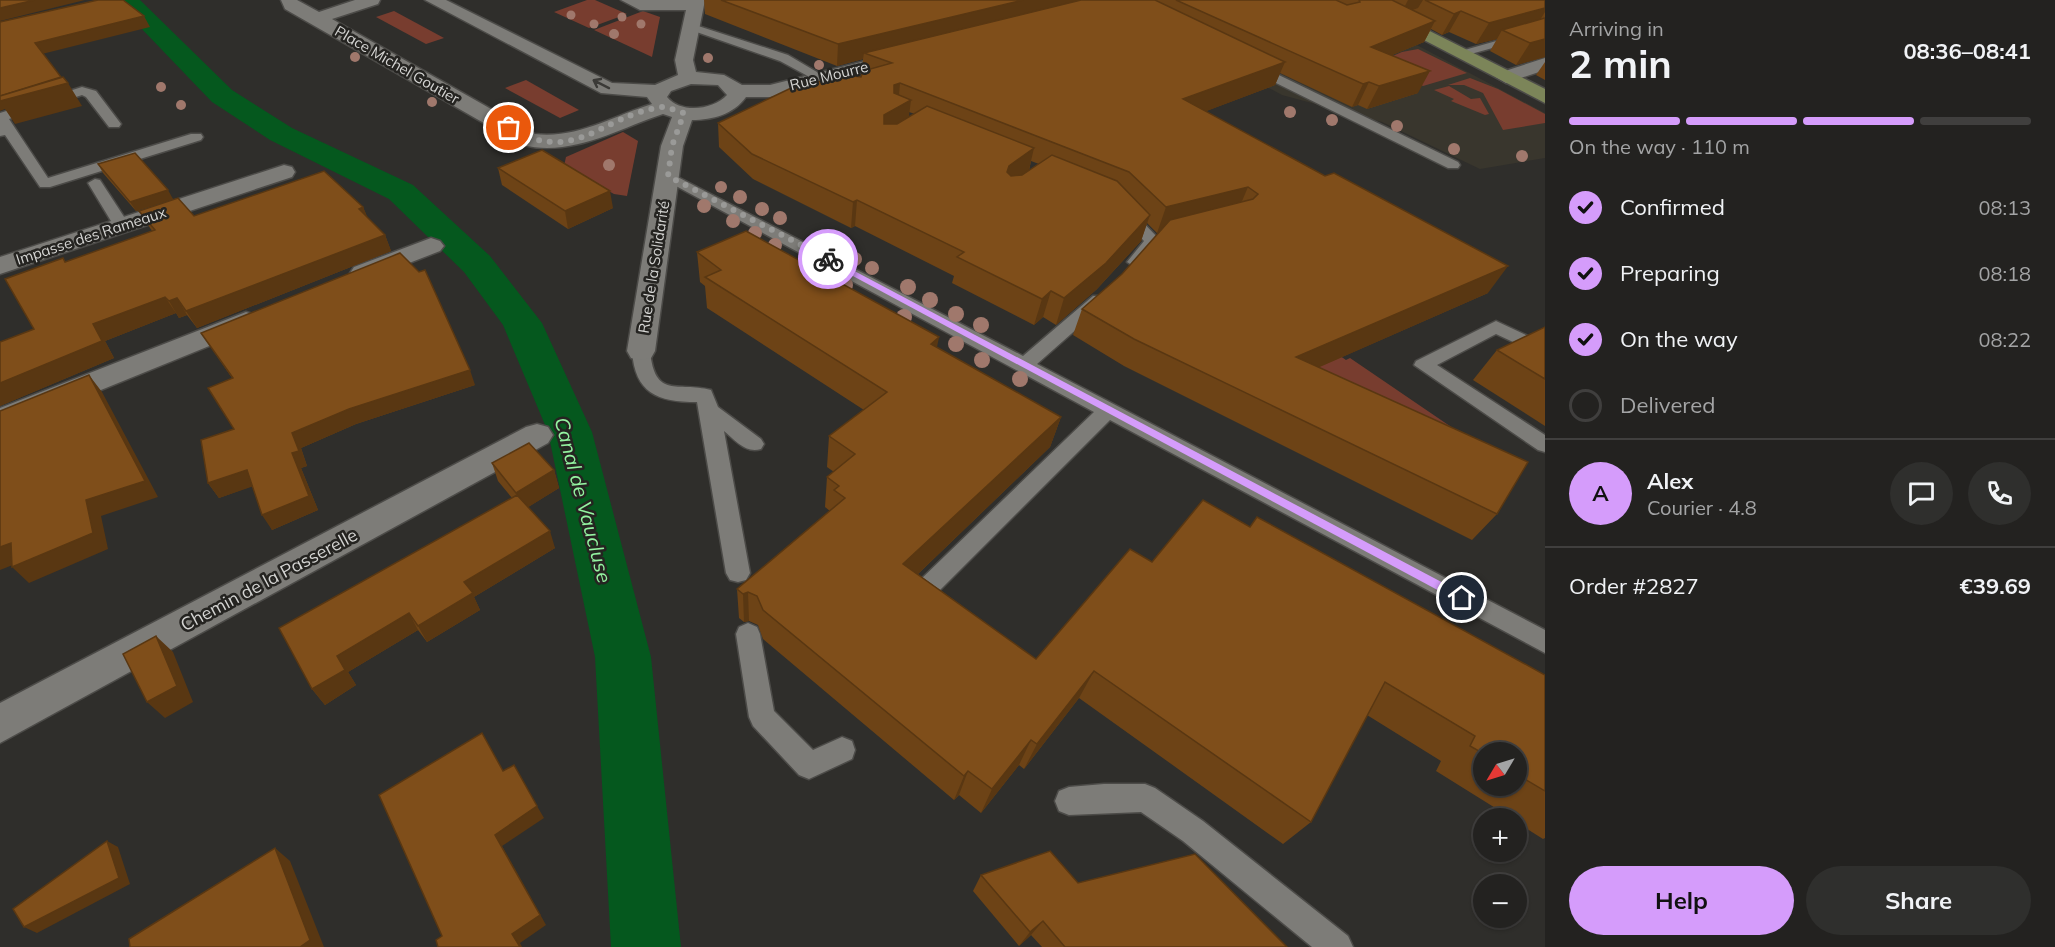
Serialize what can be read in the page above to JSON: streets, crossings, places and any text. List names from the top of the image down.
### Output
{
  "streets": {
    "street": [
      "Place Michel Goutier",
      "Rue Mourre",
      "Impasse des Rameaux",
      "Rue de la Solidarité",
      "Chemin de la Passerelle"
    ]
  },
  "crossings": [
    ["Place Michel Goutier", "Rue de la Solidarité"]
  ],
  "water": ["Canal de Vaucluse"],
  "north": "bottom left",
  "page": {
    "heading": ["2 min", "Arriving in", "08:36–08:41"],
    "panel": [
      "Alex",
      "Courier · 4.8",
      "Order #2827",
      "€39.69"
    ],
    "bar": "On the way · 110 m",
    "list": [
      ["Confirmed", "08:13"],
      ["Preparing", "08:18"],
      ["On the way", "08:22"],
      "Delivered"
    ],
    "round": "A",
    "map_buttons": ["+", "−"],
    "buttons": ["Help", "Share"]
  }
}
